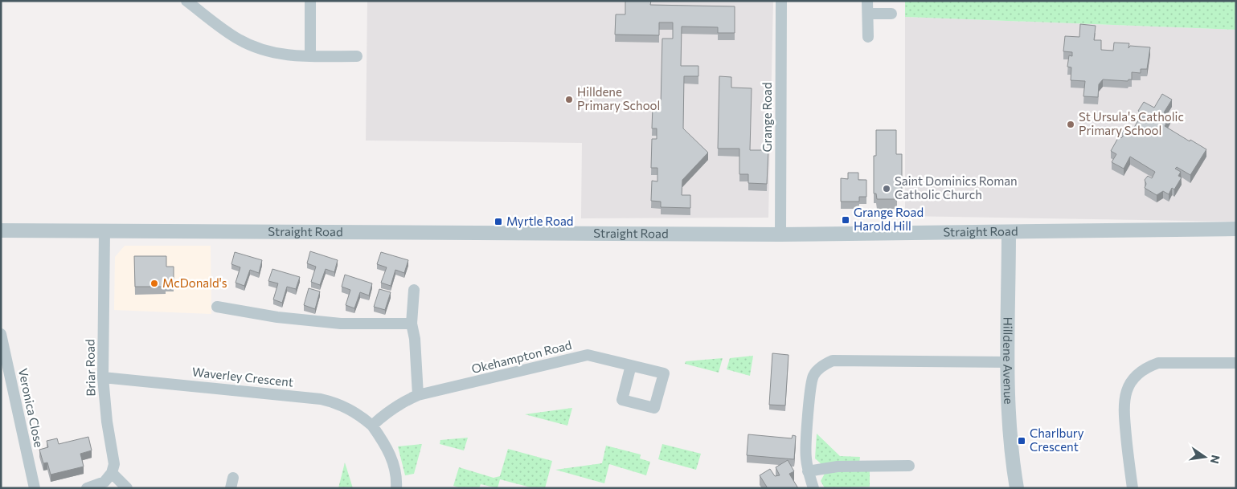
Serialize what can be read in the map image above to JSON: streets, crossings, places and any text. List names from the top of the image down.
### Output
{
  "streets": {
    "street": [
      "Grange Road",
      "Straight Road",
      "Okehampton Road",
      "Hilldene Avenue",
      "Briar Road",
      "Waverley Crescent",
      "Veronica Close"
    ]
  },
  "crossings": [
    ["Grange Road", "Straight Road"],
    ["Straight Road", "Hilldene Avenue"],
    ["Straight Road", "Briar Road"],
    ["Briar Road", "Waverley Crescent"]
  ],
  "places": {
    "other": [
      "Hilldene Primary School",
      "St Ursula's Catholic Primary School",
      "Saint Dominics Roman Catholic Church",
      "McDonald's"
    ],
    "transit": ["Grange Road Harold Hill", "Myrtle Road", "Charlbury Crescent"]
  },
  "north": "right"
}
